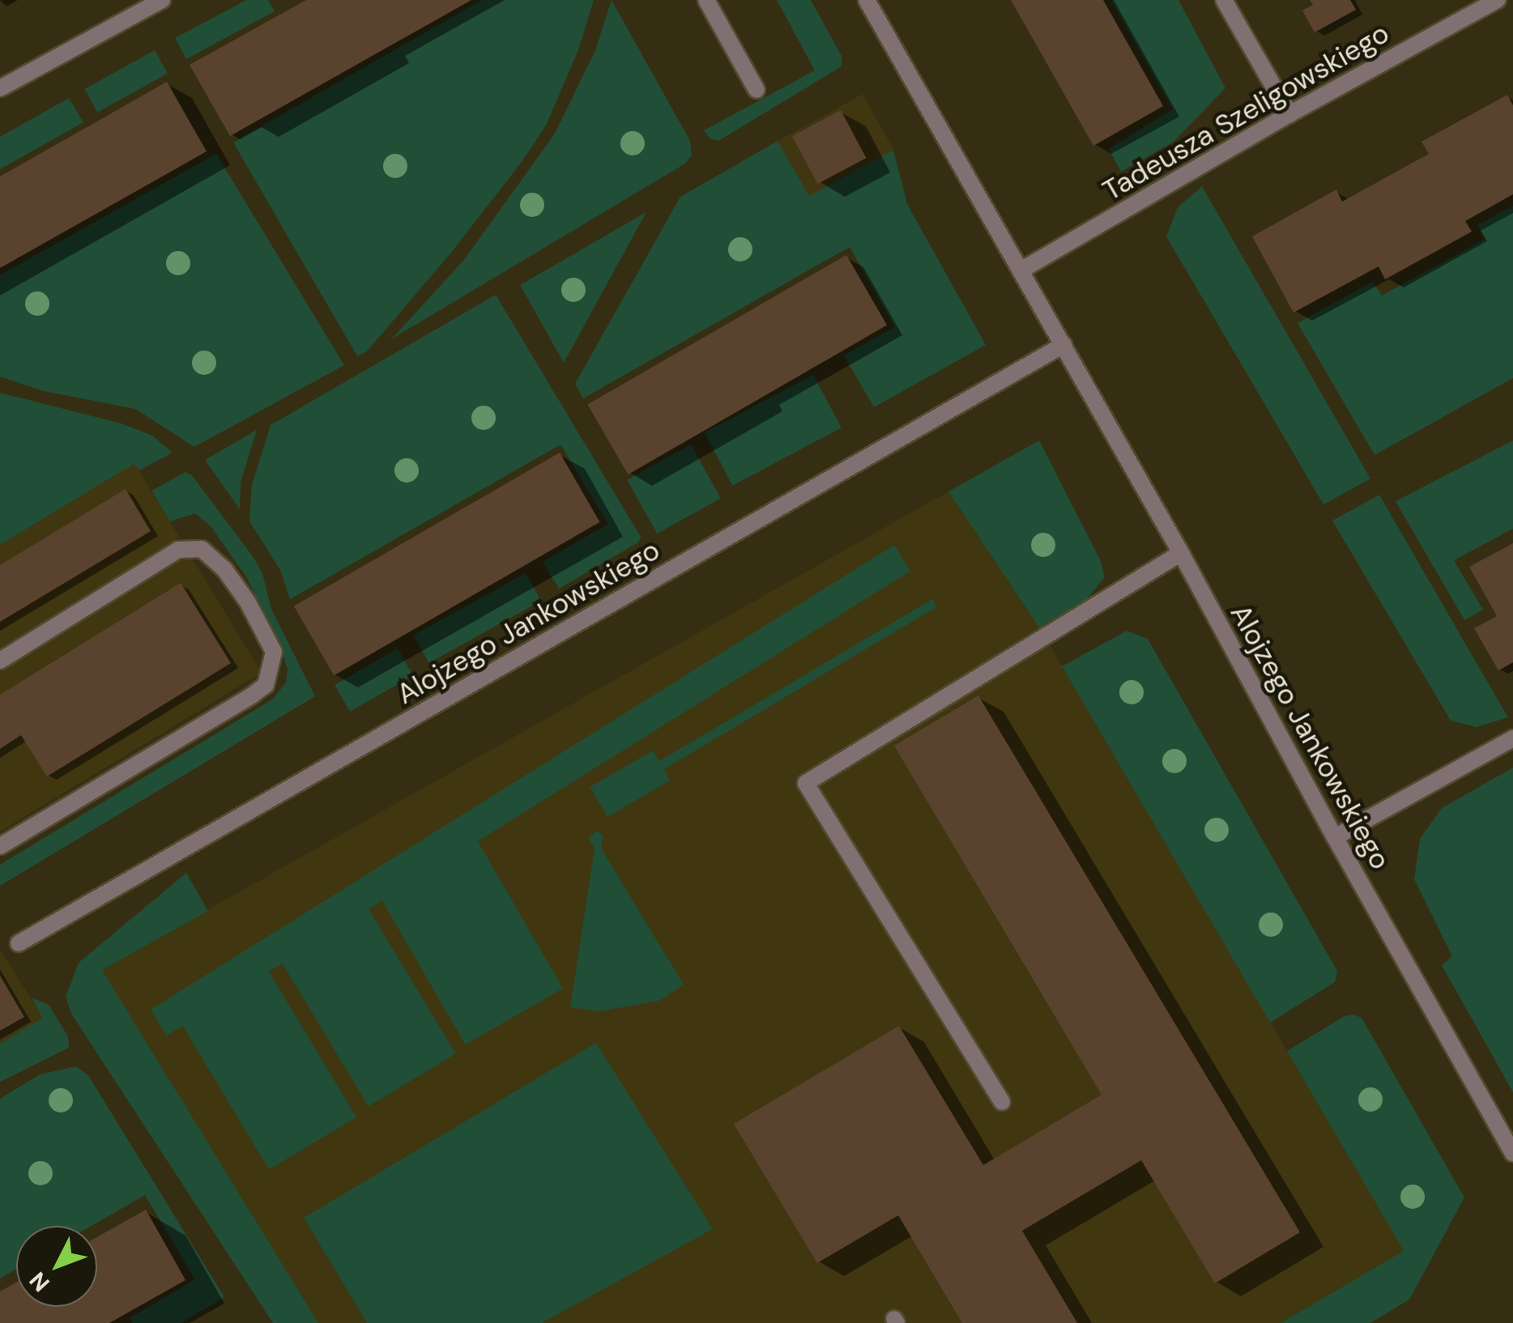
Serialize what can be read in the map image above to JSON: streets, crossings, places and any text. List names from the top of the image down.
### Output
{
  "streets": {
    "street": ["Tadeusza Szeligowskiego", "Alojzego Jankowskiego"]
  },
  "crossings": [
    ["Tadeusza Szeligowskiego", "Alojzego Jankowskiego"]
  ],
  "north": "bottom left"
}
